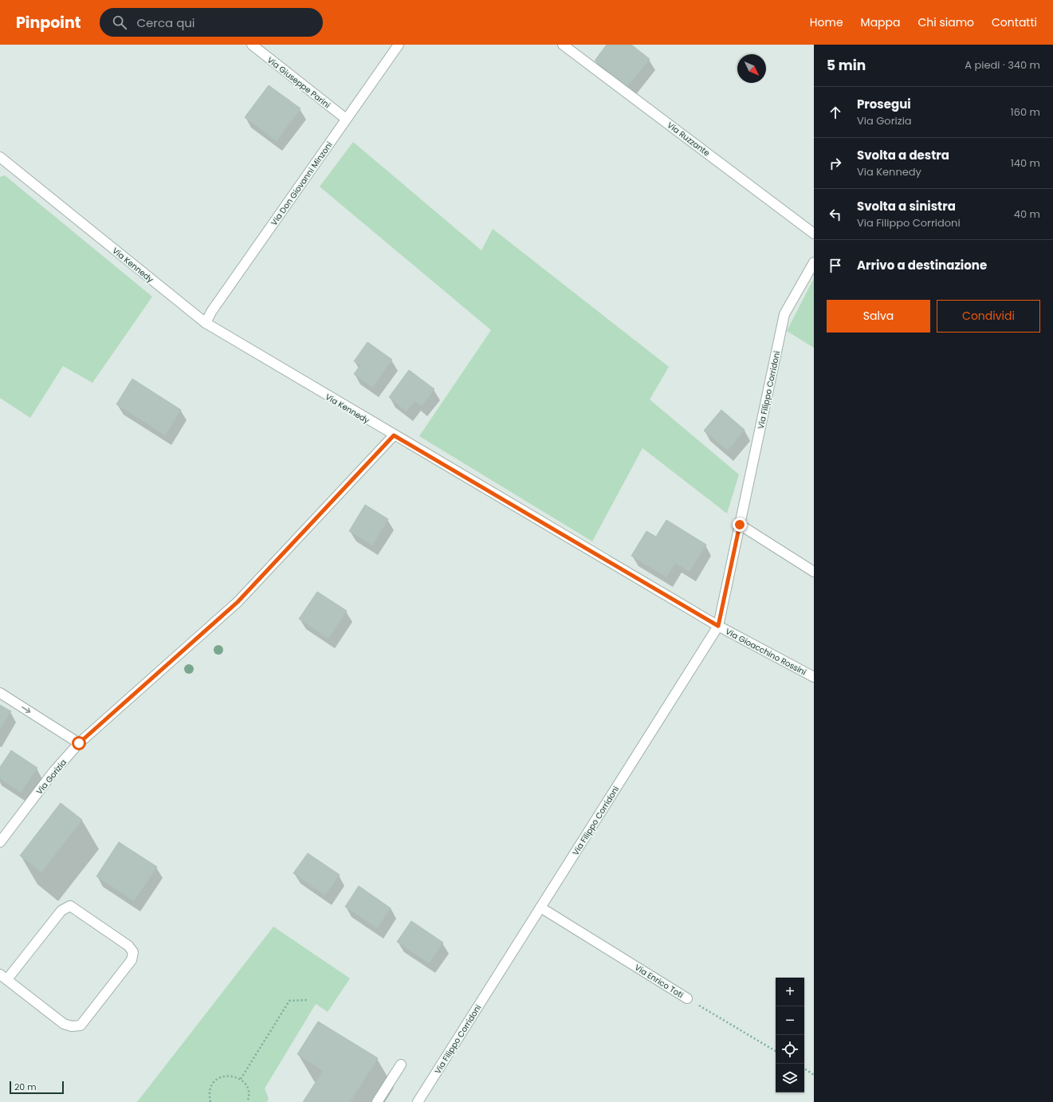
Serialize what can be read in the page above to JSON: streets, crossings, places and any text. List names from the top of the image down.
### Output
{
  "streets": {
    "street": [
      "Via Giuseppe Parini",
      "Via Ruzzante",
      "Via Don Giovanni Minzoni",
      "Via Kennedy",
      "Via Filippo Corridoni",
      "Via Gioacchino Rossini",
      "Via Gorizia",
      "Via Enrico Toti"
    ]
  },
  "crossings": [
    ["Via Giuseppe Parini", "Via Don Giovanni Minzoni"],
    ["Via Don Giovanni Minzoni", "Via Kennedy"],
    ["Via Kennedy", "Via Filippo Corridoni"],
    ["Via Kennedy", "Via Gioacchino Rossini"],
    ["Via Kennedy", "Via Gorizia"],
    ["Via Filippo Corridoni", "Via Gioacchino Rossini"],
    ["Via Filippo Corridoni", "Via Enrico Toti"]
  ],
  "scale_bar": "20 m",
  "north": "bottom right",
  "page": {
    "header": "Pinpoint",
    "search": "Cerca qui",
    "nav": [
      "Home",
      "Mappa",
      "Chi siamo",
      "Contatti"
    ],
    "heading": ["5 min", "A piedi · 340 m"],
    "list": [
      ["Prosegui", "Via Gorizia", "160 m"],
      ["Svolta a destra", "Via Kennedy", "140 m"],
      ["Svolta a sinistra", "Via Filippo Corridoni", "40 m"],
      "Arrivo a destinazione"
    ],
    "buttons": ["Salva", "Condividi"],
    "map_buttons": ["+", "−"],
    "scale": "20 m"
  }
}
